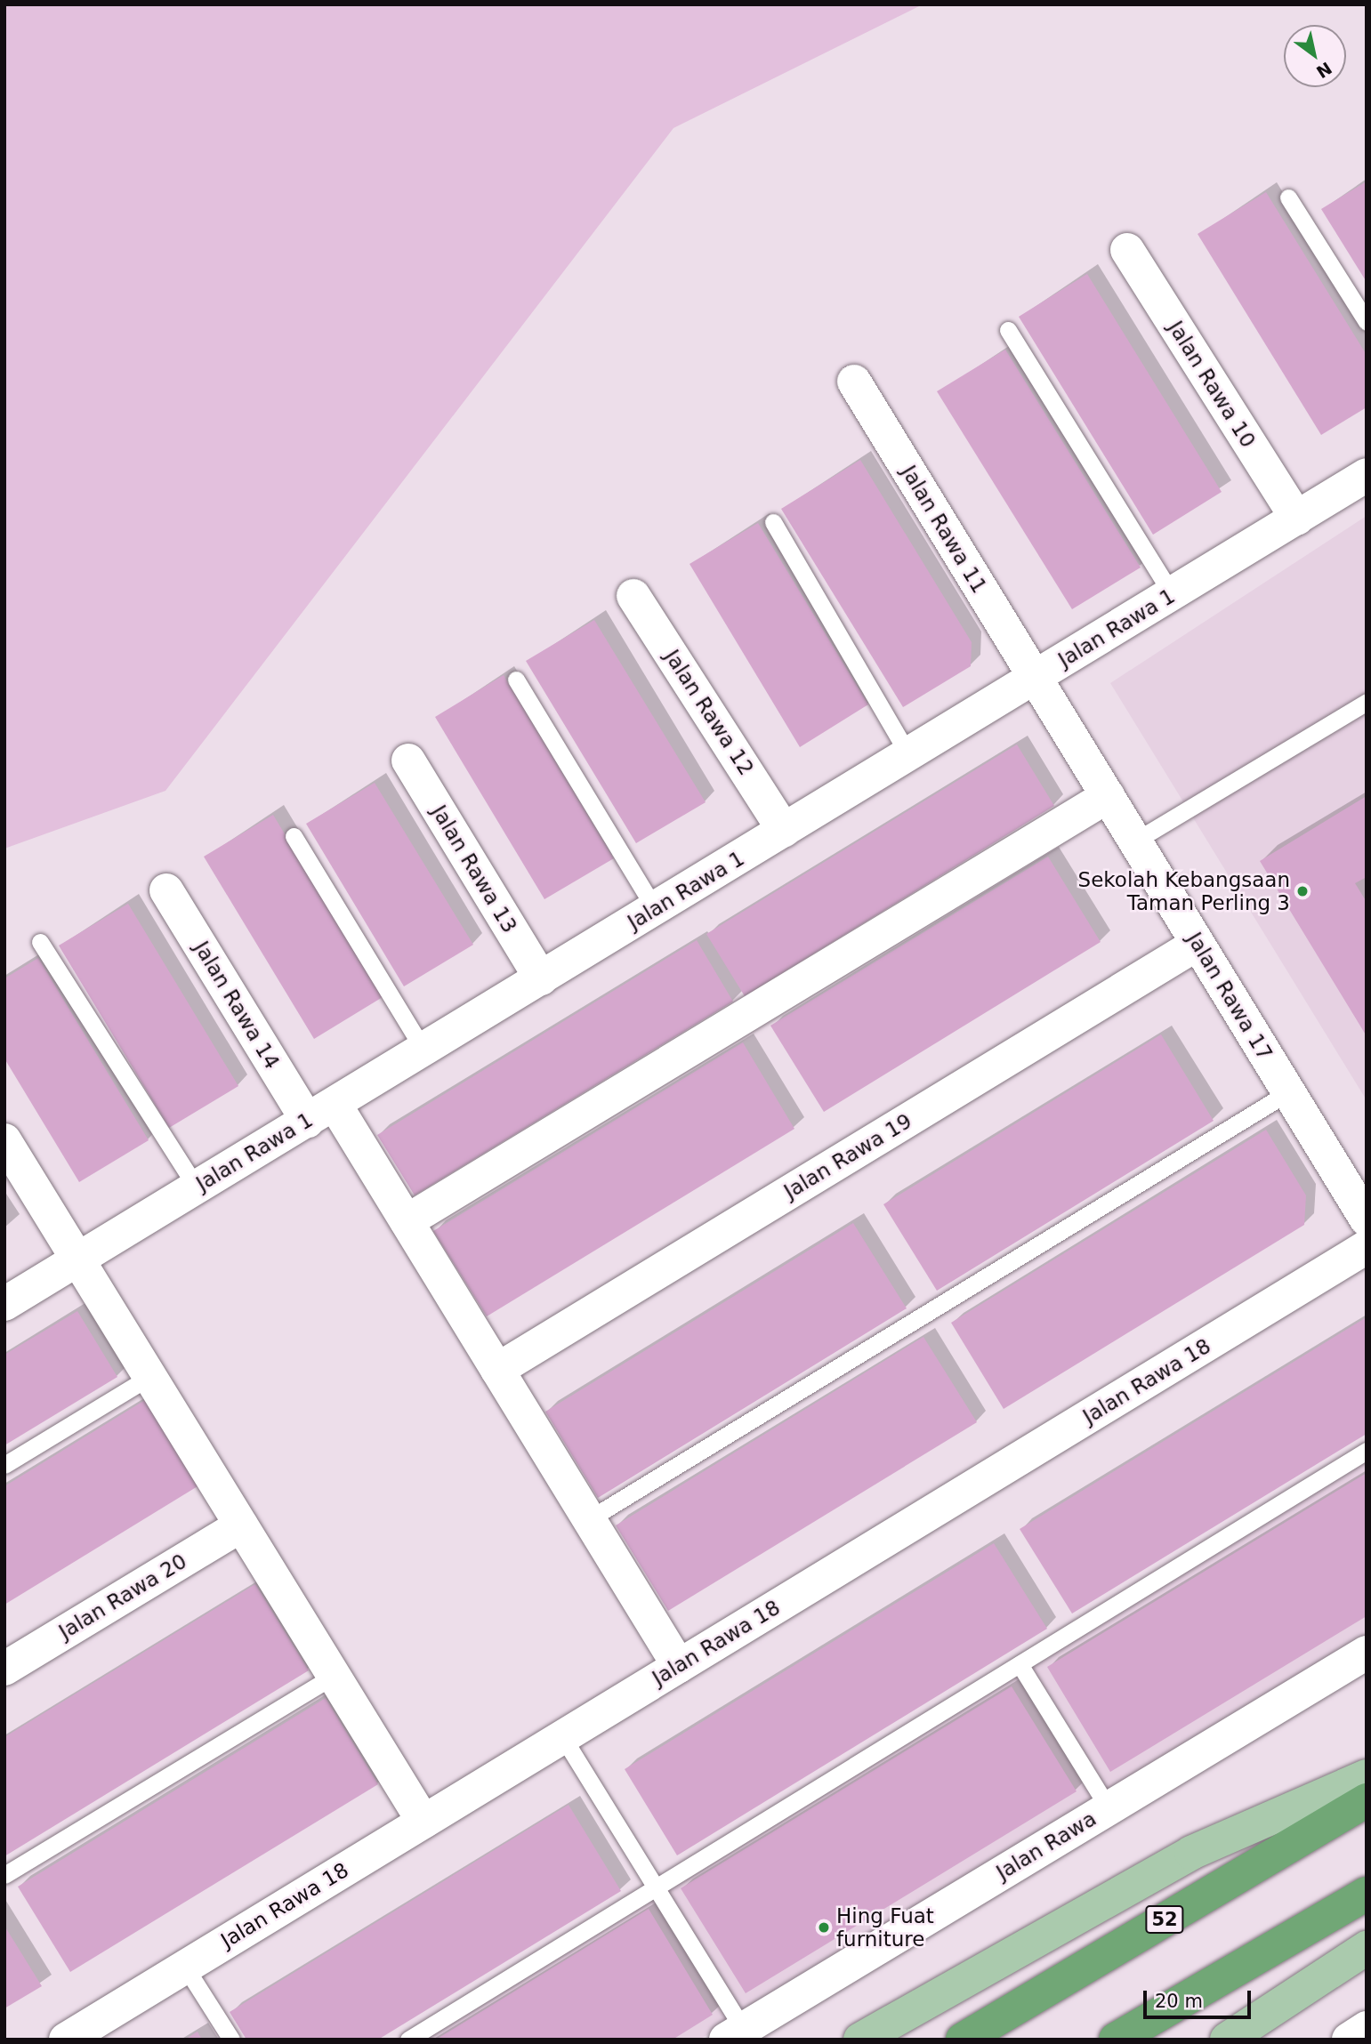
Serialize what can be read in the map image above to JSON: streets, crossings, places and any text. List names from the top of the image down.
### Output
{
  "streets": {
    "highway": ["52"],
    "street": [
      "Jalan Rawa 10",
      "Jalan Rawa 11",
      "Jalan Rawa 1",
      "Jalan Rawa 12",
      "Jalan Rawa 13",
      "Jalan Rawa 17",
      "Jalan Rawa 14",
      "Jalan Rawa 19",
      "Jalan Rawa 18",
      "Jalan Rawa 20",
      "Jalan Rawa"
    ]
  },
  "crossings": [
    ["Jalan Rawa 10", "Jalan Rawa 1"],
    ["Jalan Rawa 11", "Jalan Rawa 1"],
    ["Jalan Rawa 11", "Jalan Rawa 17"],
    ["Jalan Rawa 1", "Jalan Rawa 12"],
    ["Jalan Rawa 1", "Jalan Rawa 13"],
    ["Jalan Rawa 1", "Jalan Rawa 17"],
    ["Jalan Rawa 1", "Jalan Rawa 14"],
    ["Jalan Rawa 17", "Jalan Rawa 19"]
  ],
  "places": ["Sekolah Kebangsaan Taman Perling 3", "Hing Fuat furniture"],
  "scale_bar": "20 m",
  "north": "bottom right"
}
